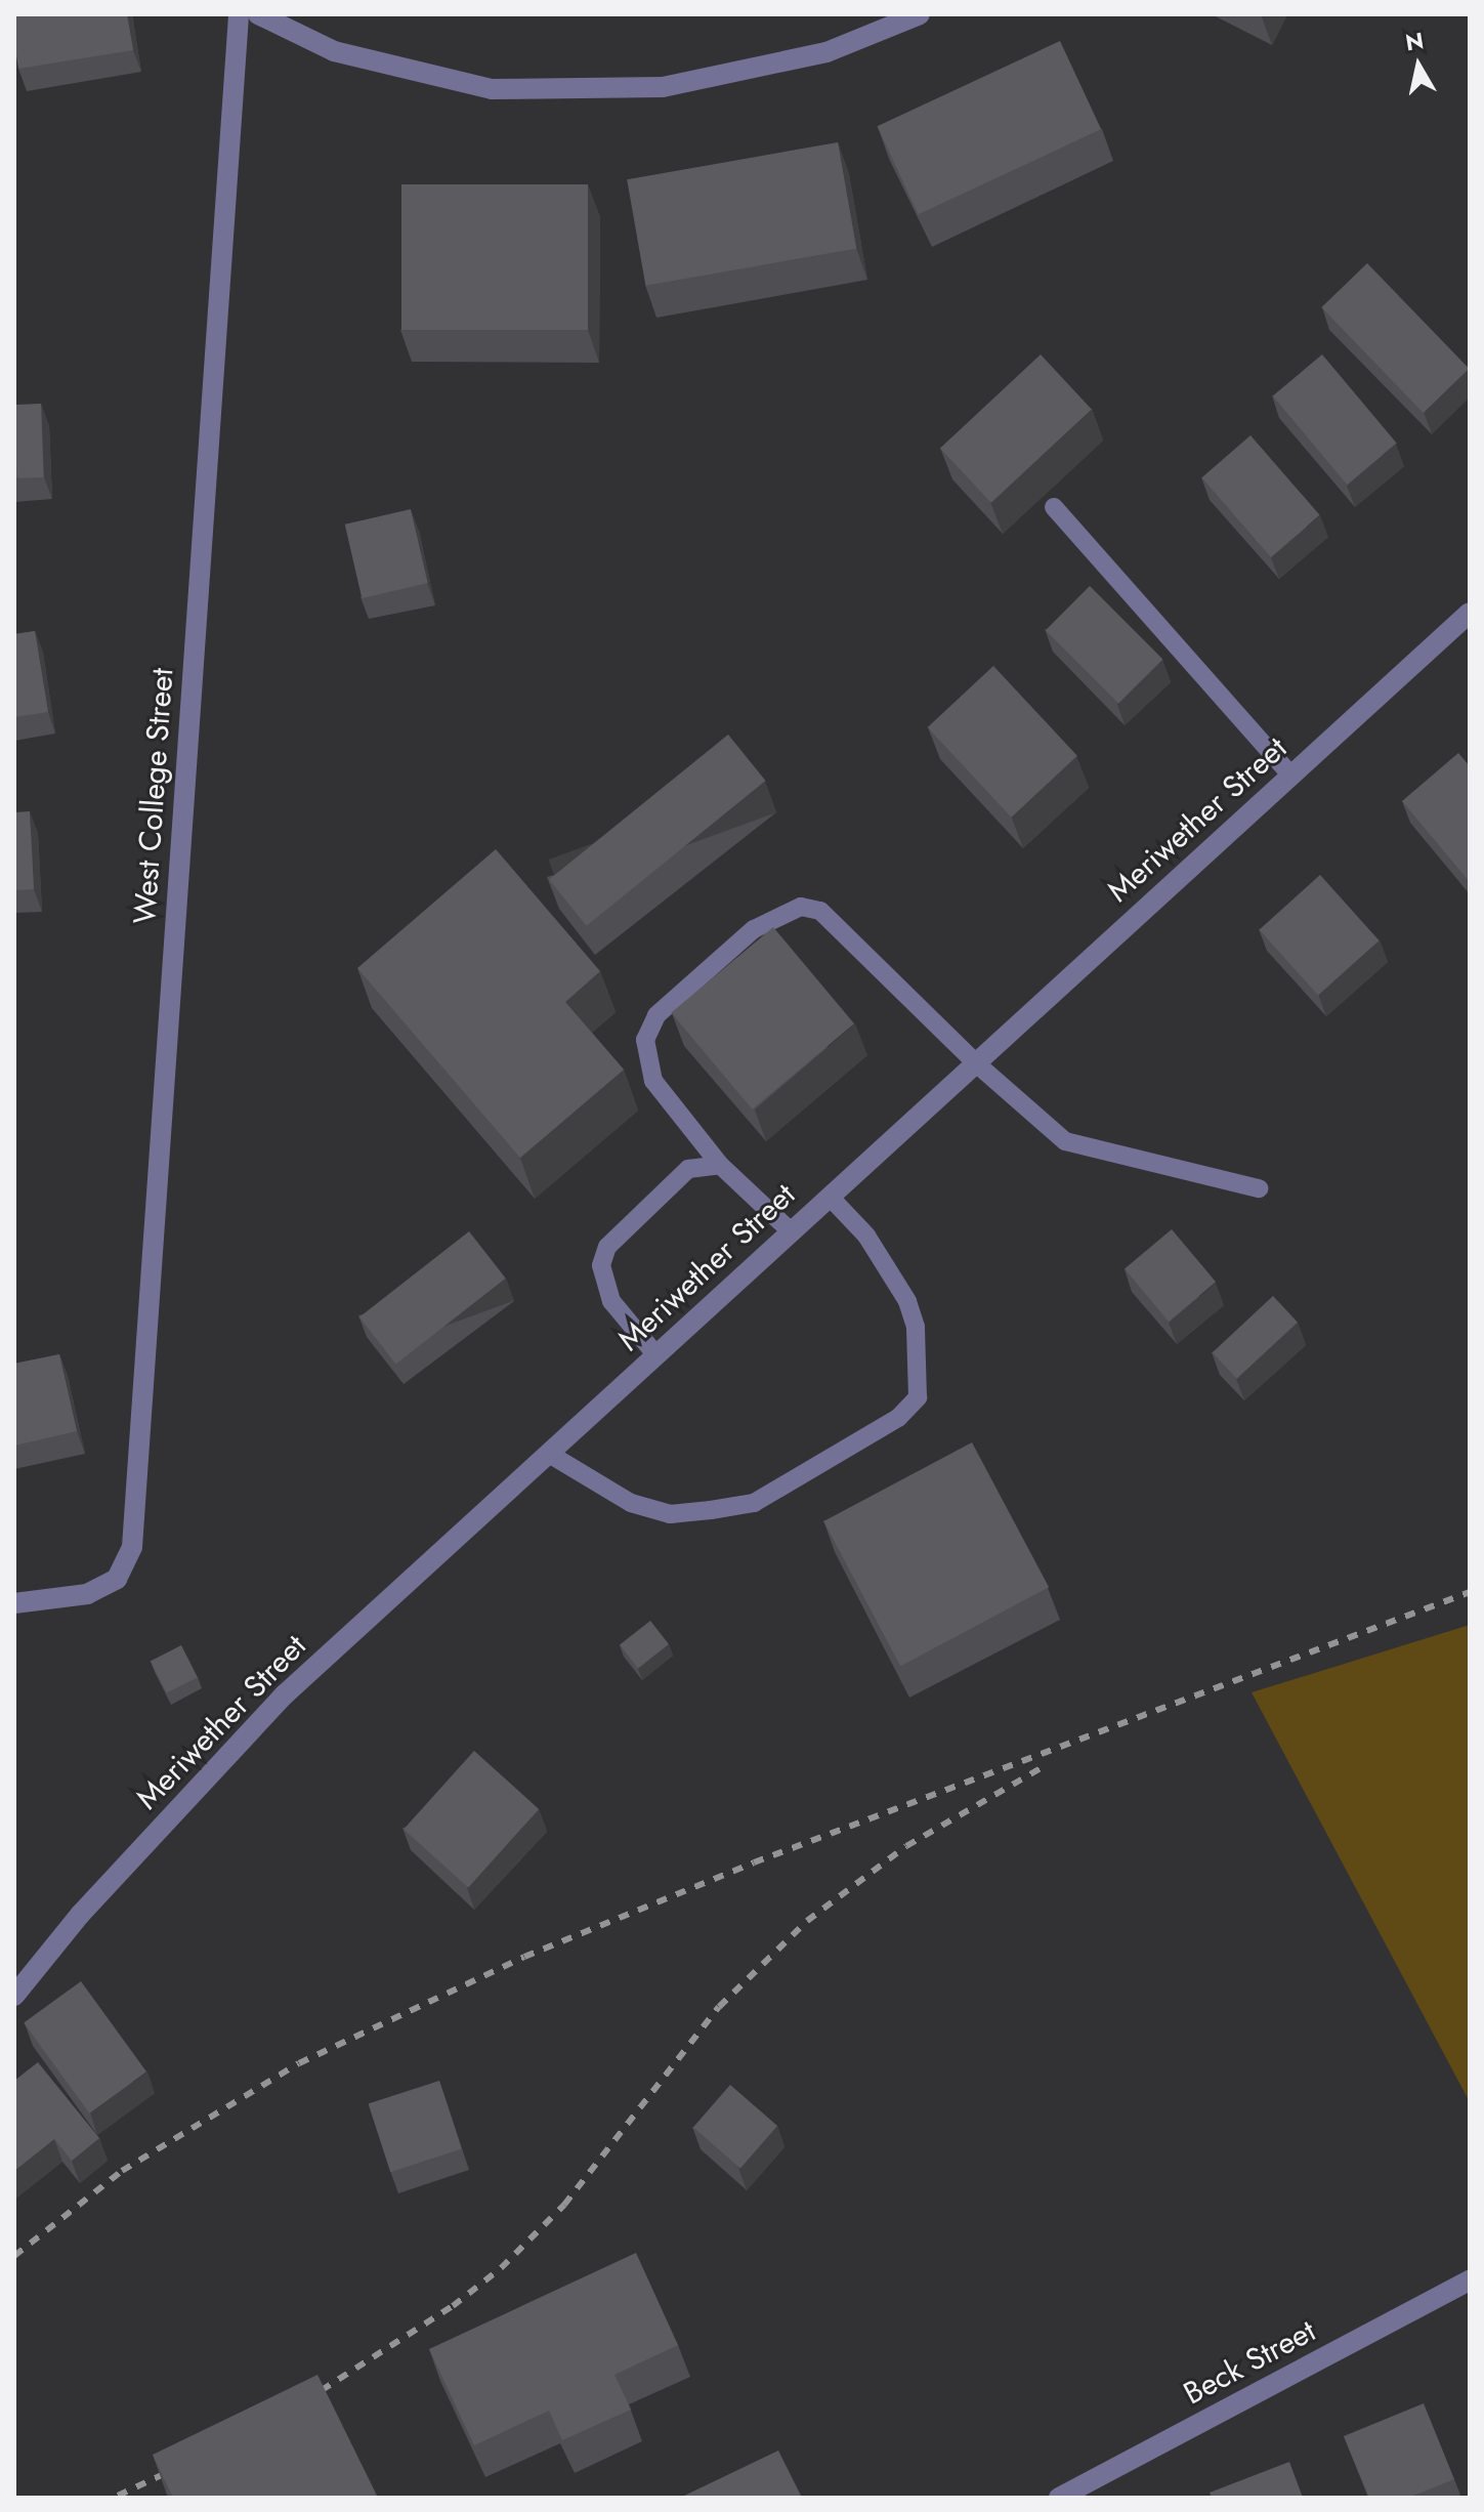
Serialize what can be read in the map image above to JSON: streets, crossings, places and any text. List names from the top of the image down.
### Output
{
  "streets": {
    "street": ["West College Street", "Meriwether Street", "Beck Street"]
  },
  "north": "top"
}
